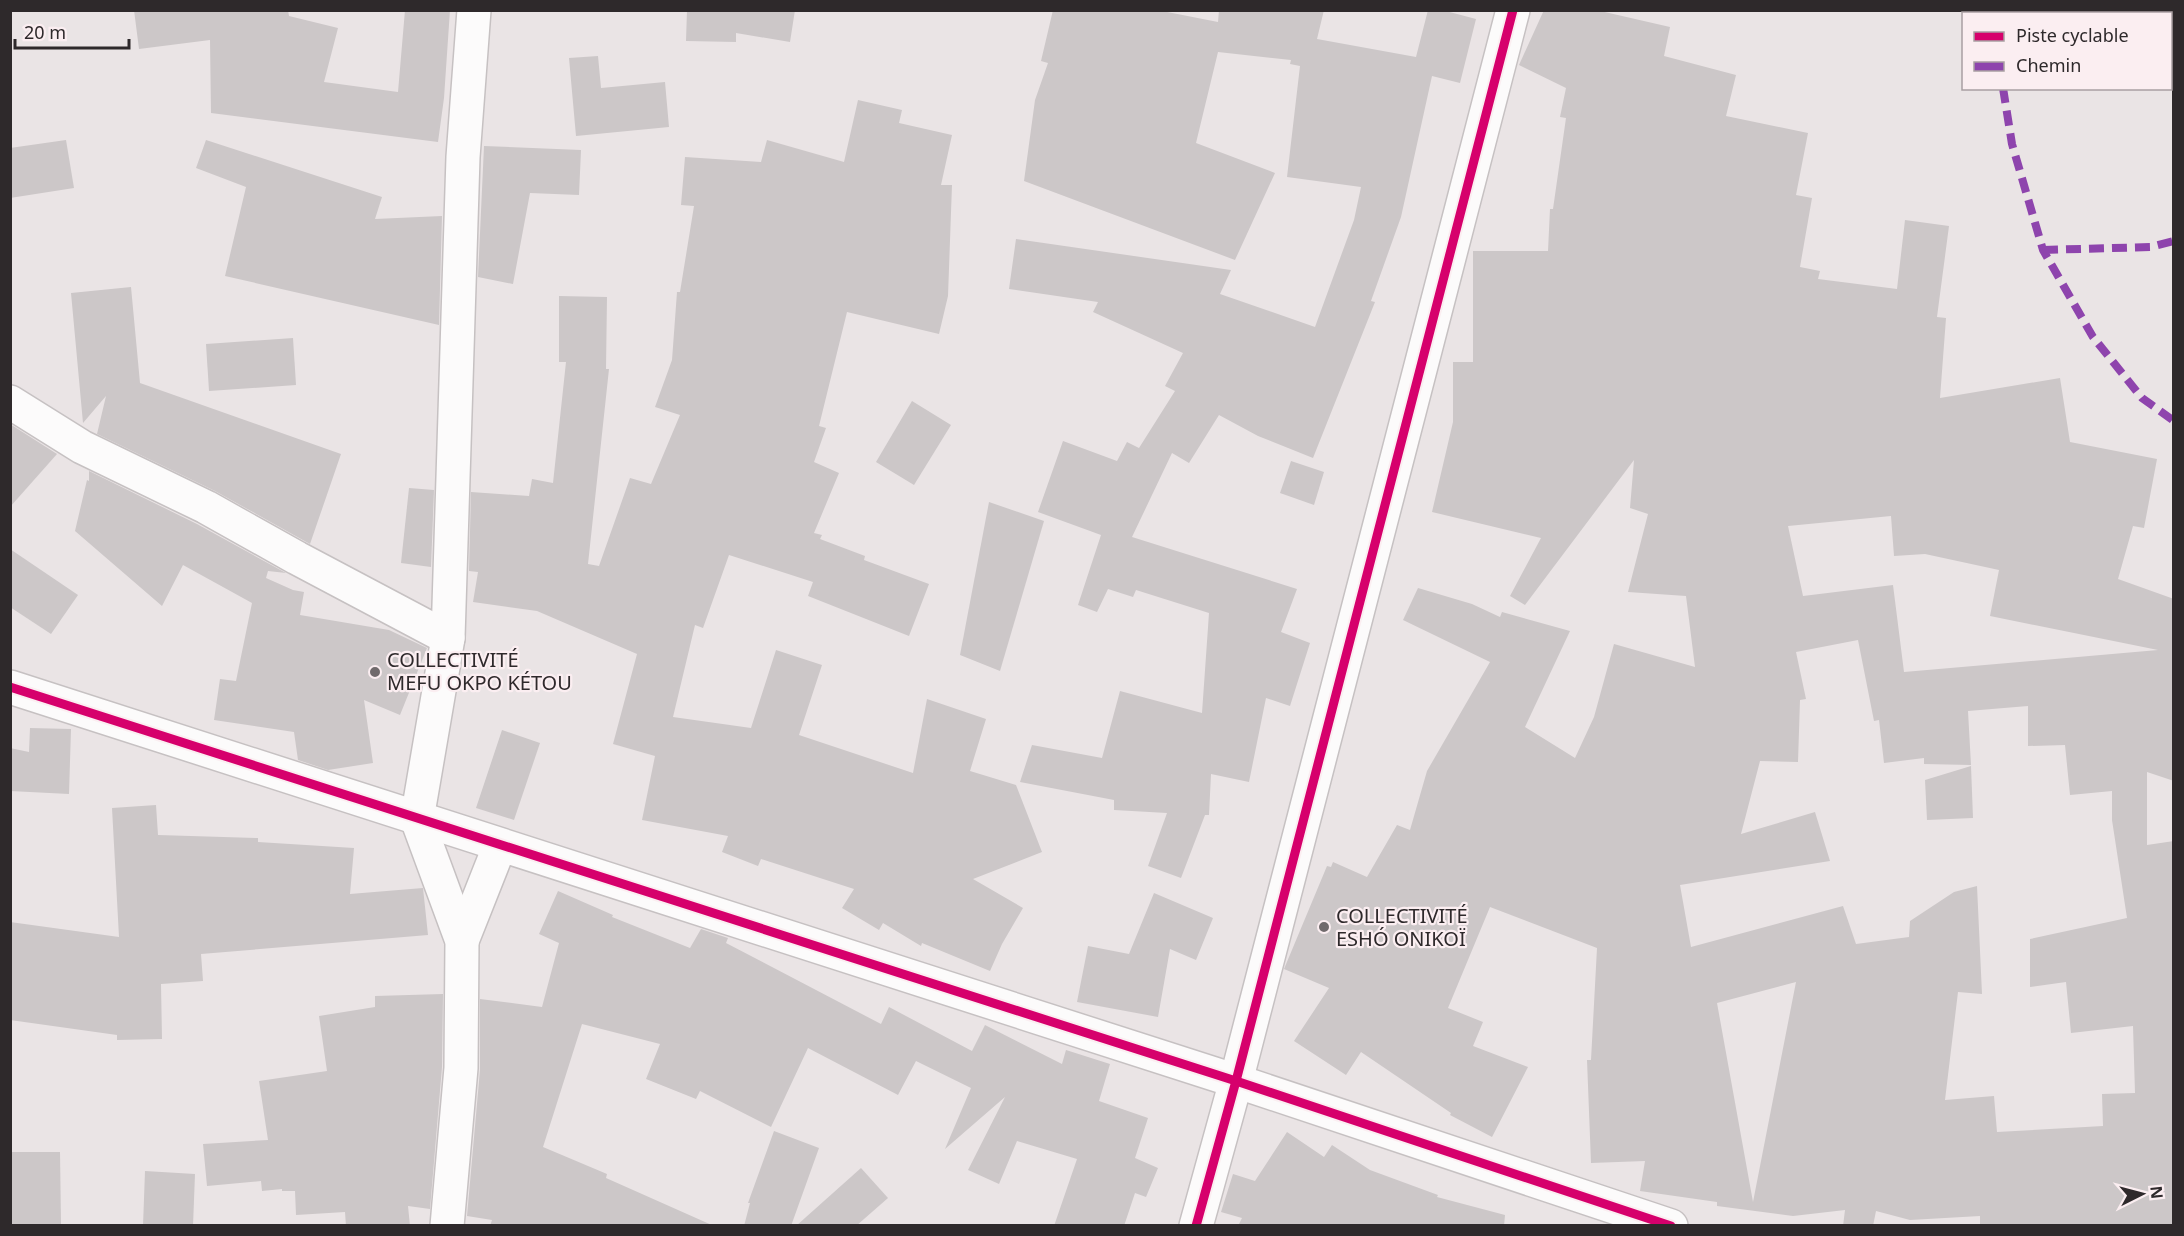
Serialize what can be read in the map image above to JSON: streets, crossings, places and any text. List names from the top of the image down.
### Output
{
  "places": ["COLLECTIVITÉ MEFU OKPO KÉTOU", "COLLECTIVITÉ ESHÓ ONIKOÏ"],
  "legend": ["Piste cyclable", "Chemin"],
  "scale_bar": "20 m",
  "north": "right"
}
